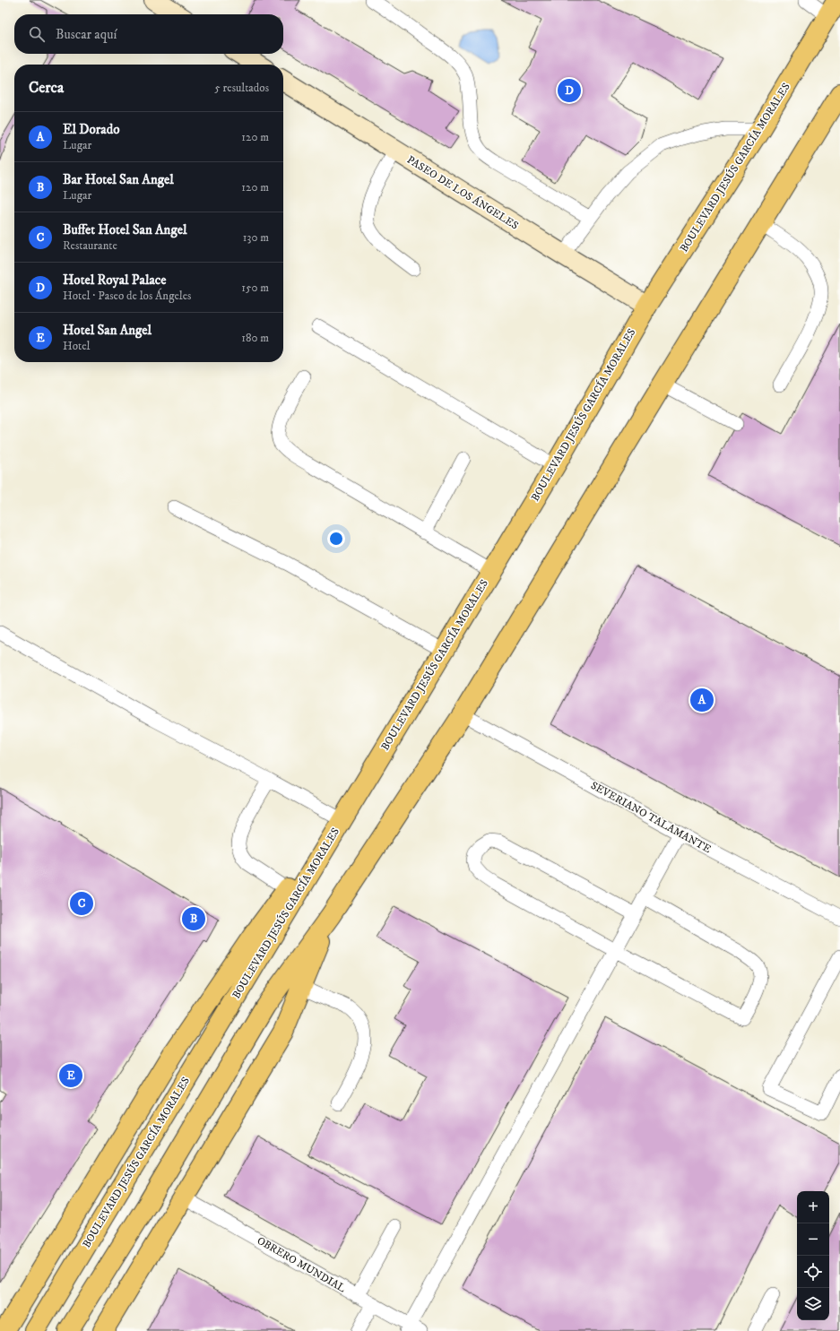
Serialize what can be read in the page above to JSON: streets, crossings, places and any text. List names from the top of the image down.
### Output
{
  "streets": {
    "main road": ["BOULEVARD JESÚS GARCÍA MORALES"],
    "street": ["PASEO DE LOS ÁNGELES"],
    "lane": ["SEVERIANO TALAMANTE", "OBRERO MUNDIAL"]
  },
  "crossings": [
    ["BOULEVARD JESÚS GARCÍA MORALES", "PASEO DE LOS ÁNGELES"]
  ],
  "page": {
    "search": "Buscar aquí",
    "heading": ["Cerca", "5 resultados"],
    "pins": [
      "D",
      "A",
      "C",
      "B",
      "E"
    ],
    "list": [
      {
        "mark": "A",
        "name": "El Dorado",
        "note": "Lugar",
        "value": "120 m"
      },
      {
        "mark": "B",
        "name": "Bar Hotel San Angel",
        "note": "Lugar",
        "value": "120 m"
      },
      {
        "mark": "C",
        "name": "Buffet Hotel San Angel",
        "note": "Restaurante",
        "value": "130 m"
      },
      {
        "mark": "D",
        "name": "Hotel Royal Palace",
        "note": "Hotel · Paseo de los Ángeles",
        "value": "150 m"
      },
      {
        "mark": "E",
        "name": "Hotel San Angel",
        "note": "Hotel",
        "value": "180 m"
      }
    ],
    "map_buttons": ["+", "−"]
  }
}
